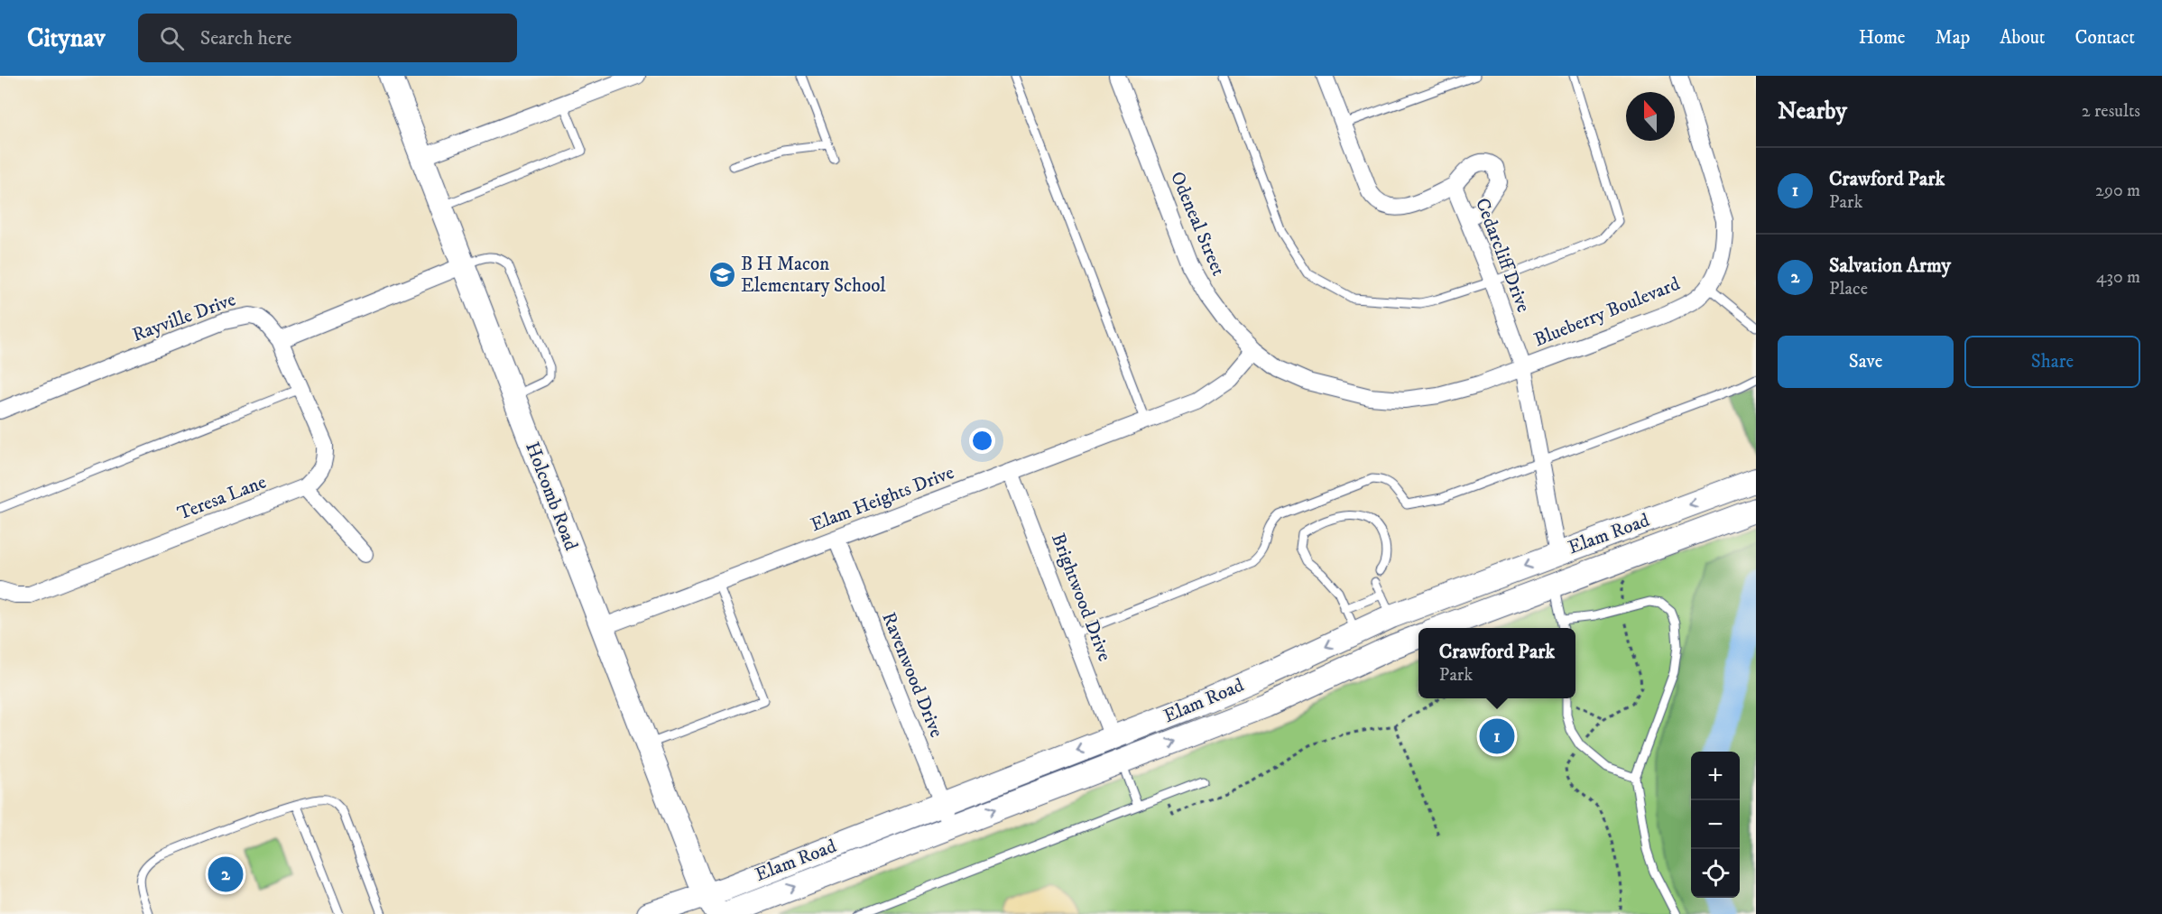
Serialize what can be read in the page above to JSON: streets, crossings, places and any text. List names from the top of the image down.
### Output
{
  "streets": {
    "main road": ["Holcomb Road", "Elam Road"],
    "street": [
      "Odeneal Street",
      "Cedarcliff Drive",
      "Blueberry Boulevard",
      "Rayville Drive",
      "Teresa Lane",
      "Elam Heights Drive",
      "Brightwood Drive",
      "Ravenwood Drive"
    ]
  },
  "crossings": [
    ["Odeneal Street", "Cedarcliff Drive"],
    ["Odeneal Street", "Blueberry Boulevard"],
    ["Odeneal Street", "Elam Heights Drive"],
    ["Cedarcliff Drive", "Blueberry Boulevard"],
    ["Cedarcliff Drive", "Elam Road"],
    ["Rayville Drive", "Teresa Lane"],
    ["Holcomb Road", "Elam Heights Drive"],
    ["Holcomb Road", "Elam Road"],
    ["Elam Heights Drive", "Brightwood Drive"],
    ["Elam Heights Drive", "Ravenwood Drive"],
    ["Elam Road", "Brightwood Drive"],
    ["Elam Road", "Ravenwood Drive"]
  ],
  "places": {
    "school or university": ["B H Macon Elementary School"]
  },
  "north": "top",
  "page": {
    "header": "Citynav",
    "search": "Search here",
    "nav": [
      "Home",
      "Map",
      "About",
      "Contact"
    ],
    "heading": ["Nearby", "2 results"],
    "list": [
      {
        "mark": "1",
        "name": "Crawford Park",
        "note": "Park",
        "value": "290 m"
      },
      {
        "mark": "2",
        "name": "Salvation Army",
        "note": "Place",
        "value": "430 m"
      }
    ],
    "buttons": ["Save", "Share"],
    "popup": ["Crawford Park", "Park"],
    "pins": ["1", "2"],
    "map_buttons": ["+", "−"]
  }
}
